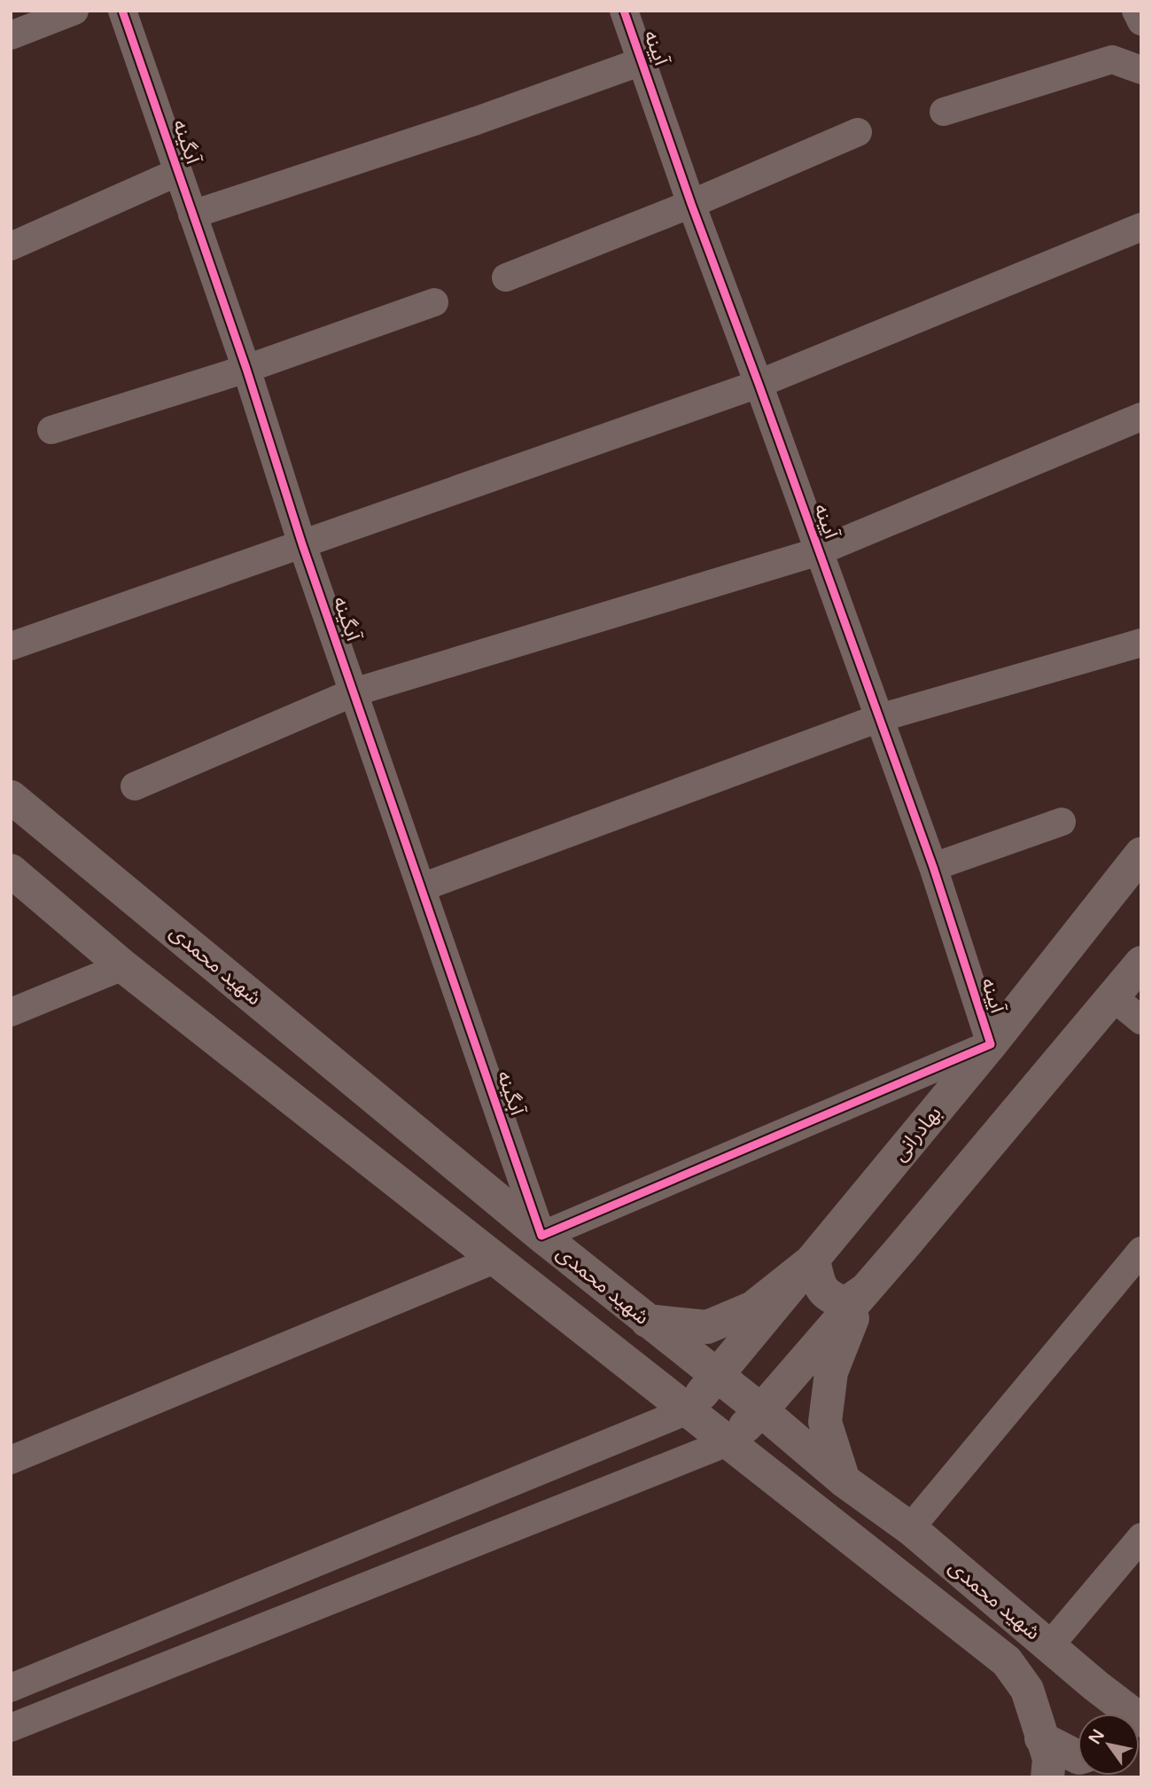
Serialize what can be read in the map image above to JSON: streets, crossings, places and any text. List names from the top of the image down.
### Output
{
  "streets": {
    "street": [
      "آیینه",
      "آبگینه",
      "شهید محمدی",
      "بهادرانی"
    ]
  },
  "crossings": [
    ["آیینه", "بهادرانی"],
    ["آبگینه", "شهید محمدی"],
    ["شهید محمدی", "بهادرانی"]
  ],
  "north": "top left"
}
